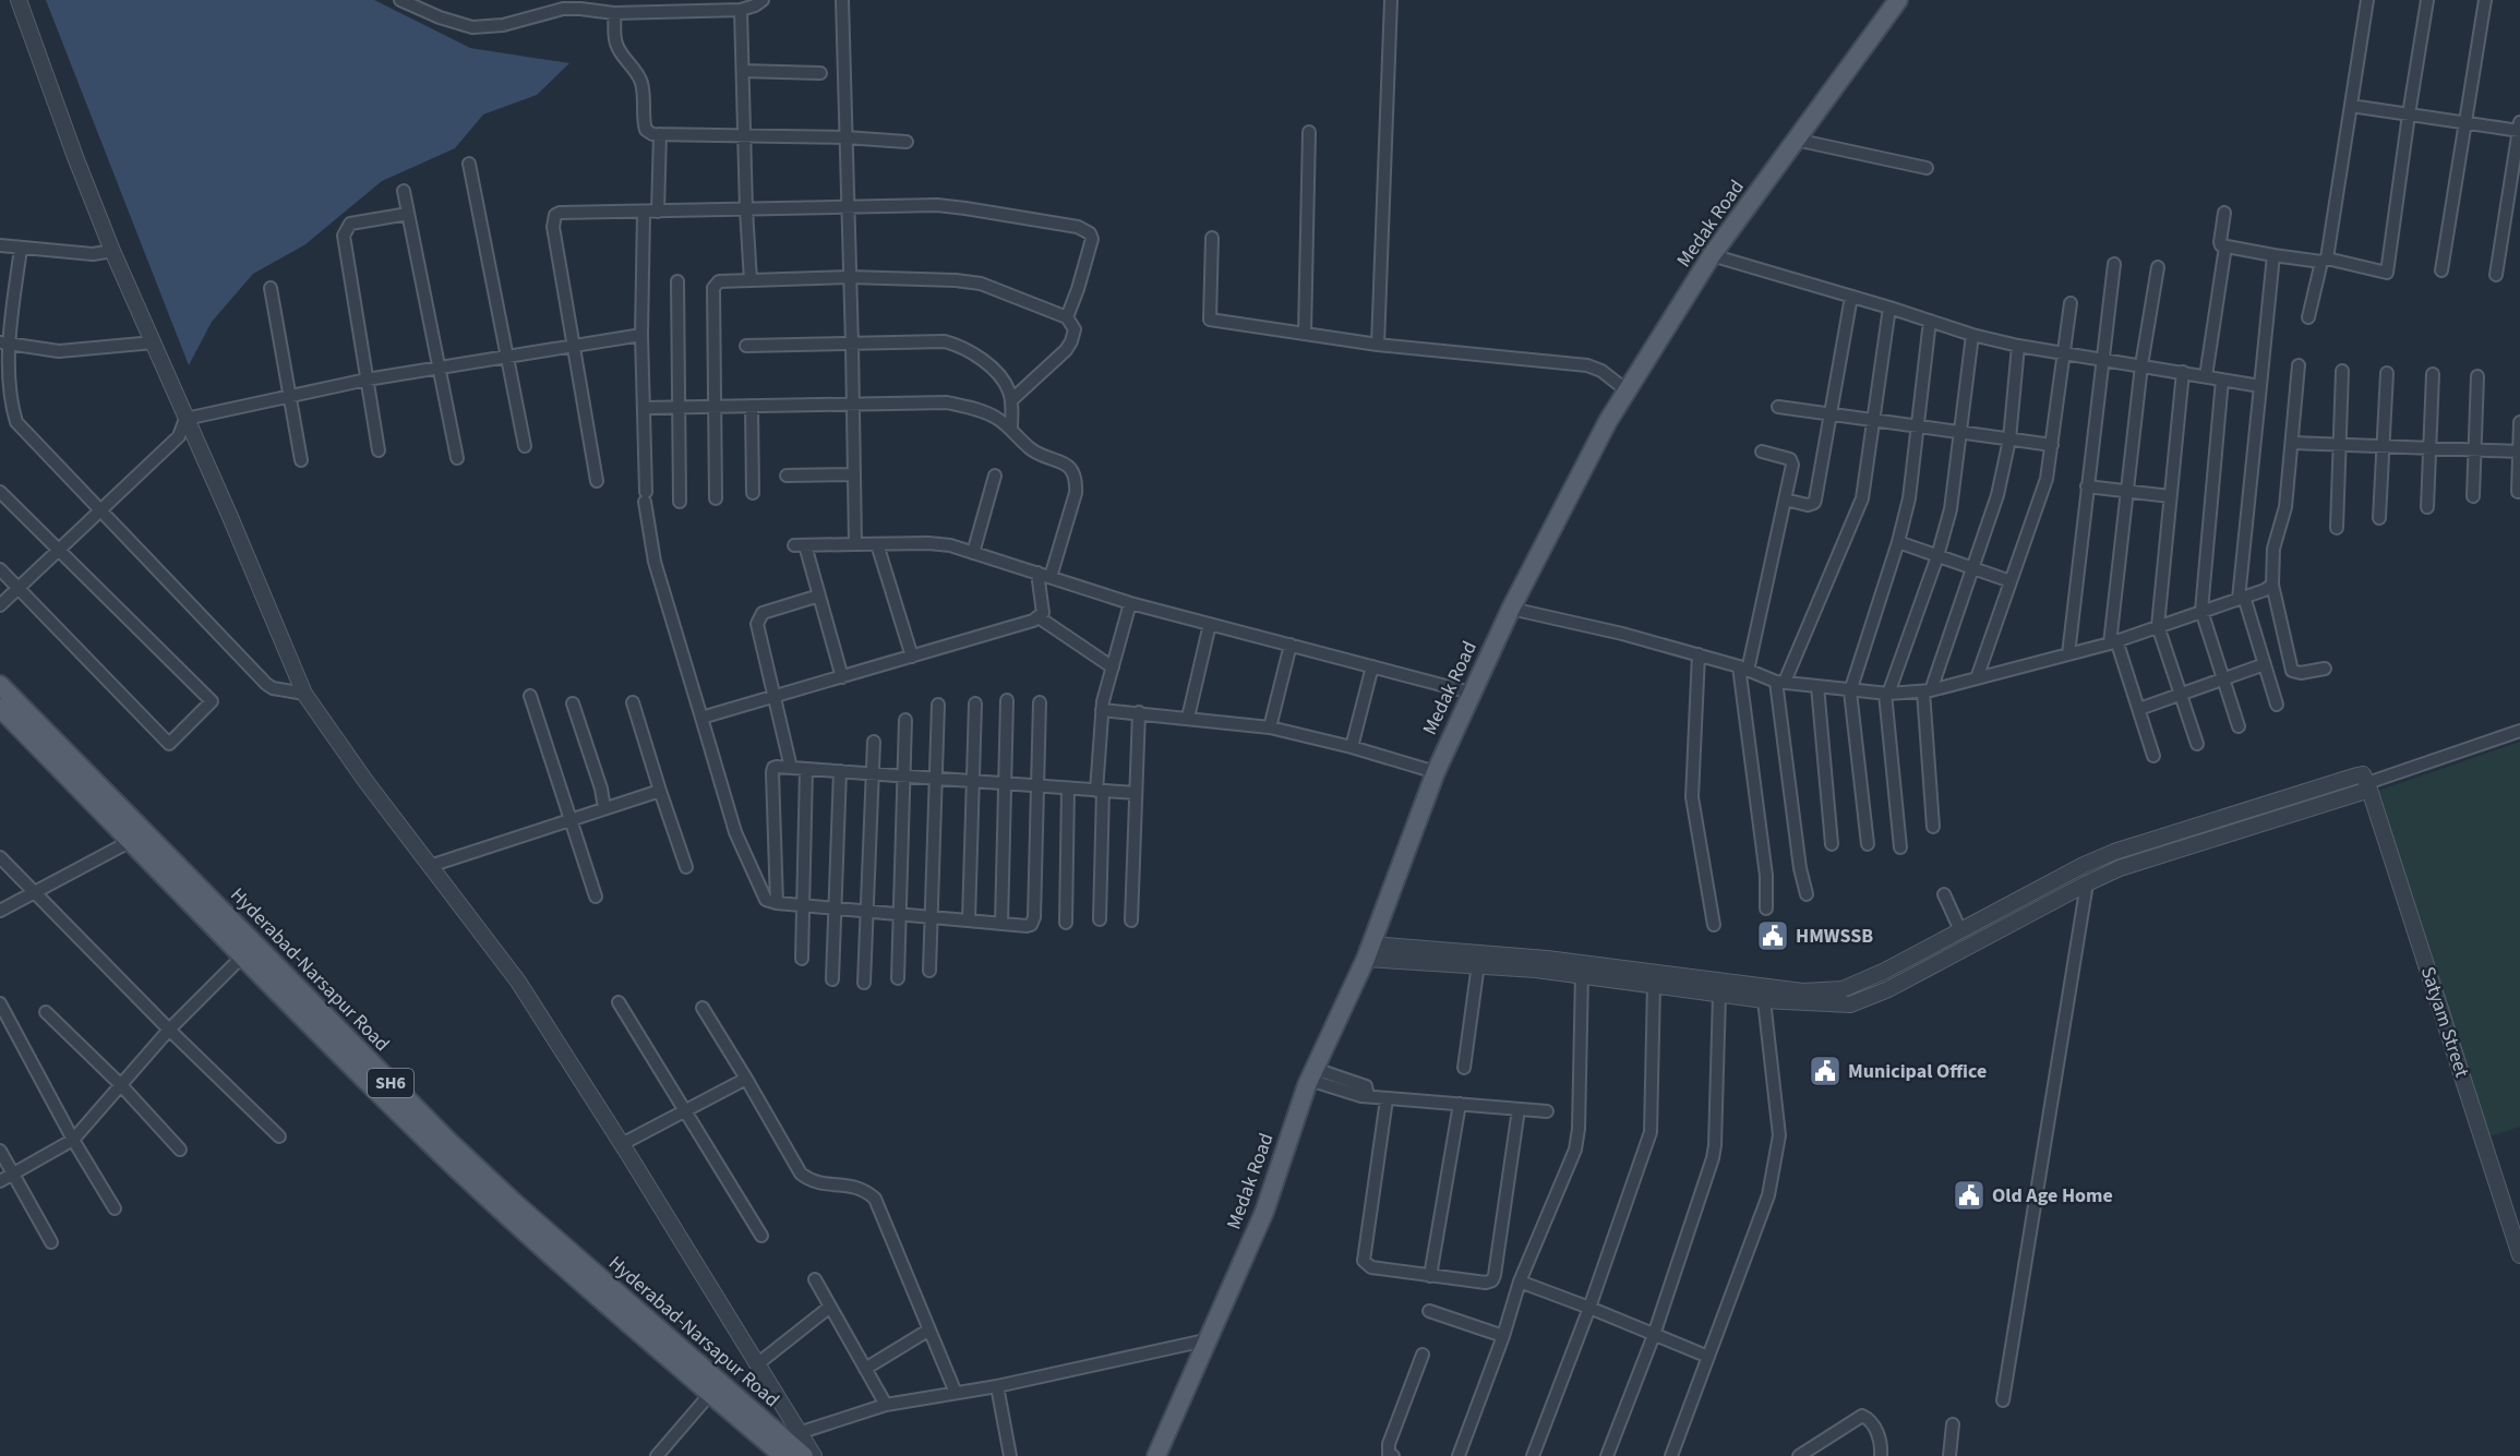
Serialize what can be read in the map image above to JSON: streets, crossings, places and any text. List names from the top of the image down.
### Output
{
  "streets": {
    "main road": ["Medak Road", "Hyderabad-Narsapur Road", "SH6"],
    "street": ["Satyam Street"]
  },
  "places": {
    "public building": ["HMWSSB", "Municipal Office", "Old Age Home"]
  }
}
